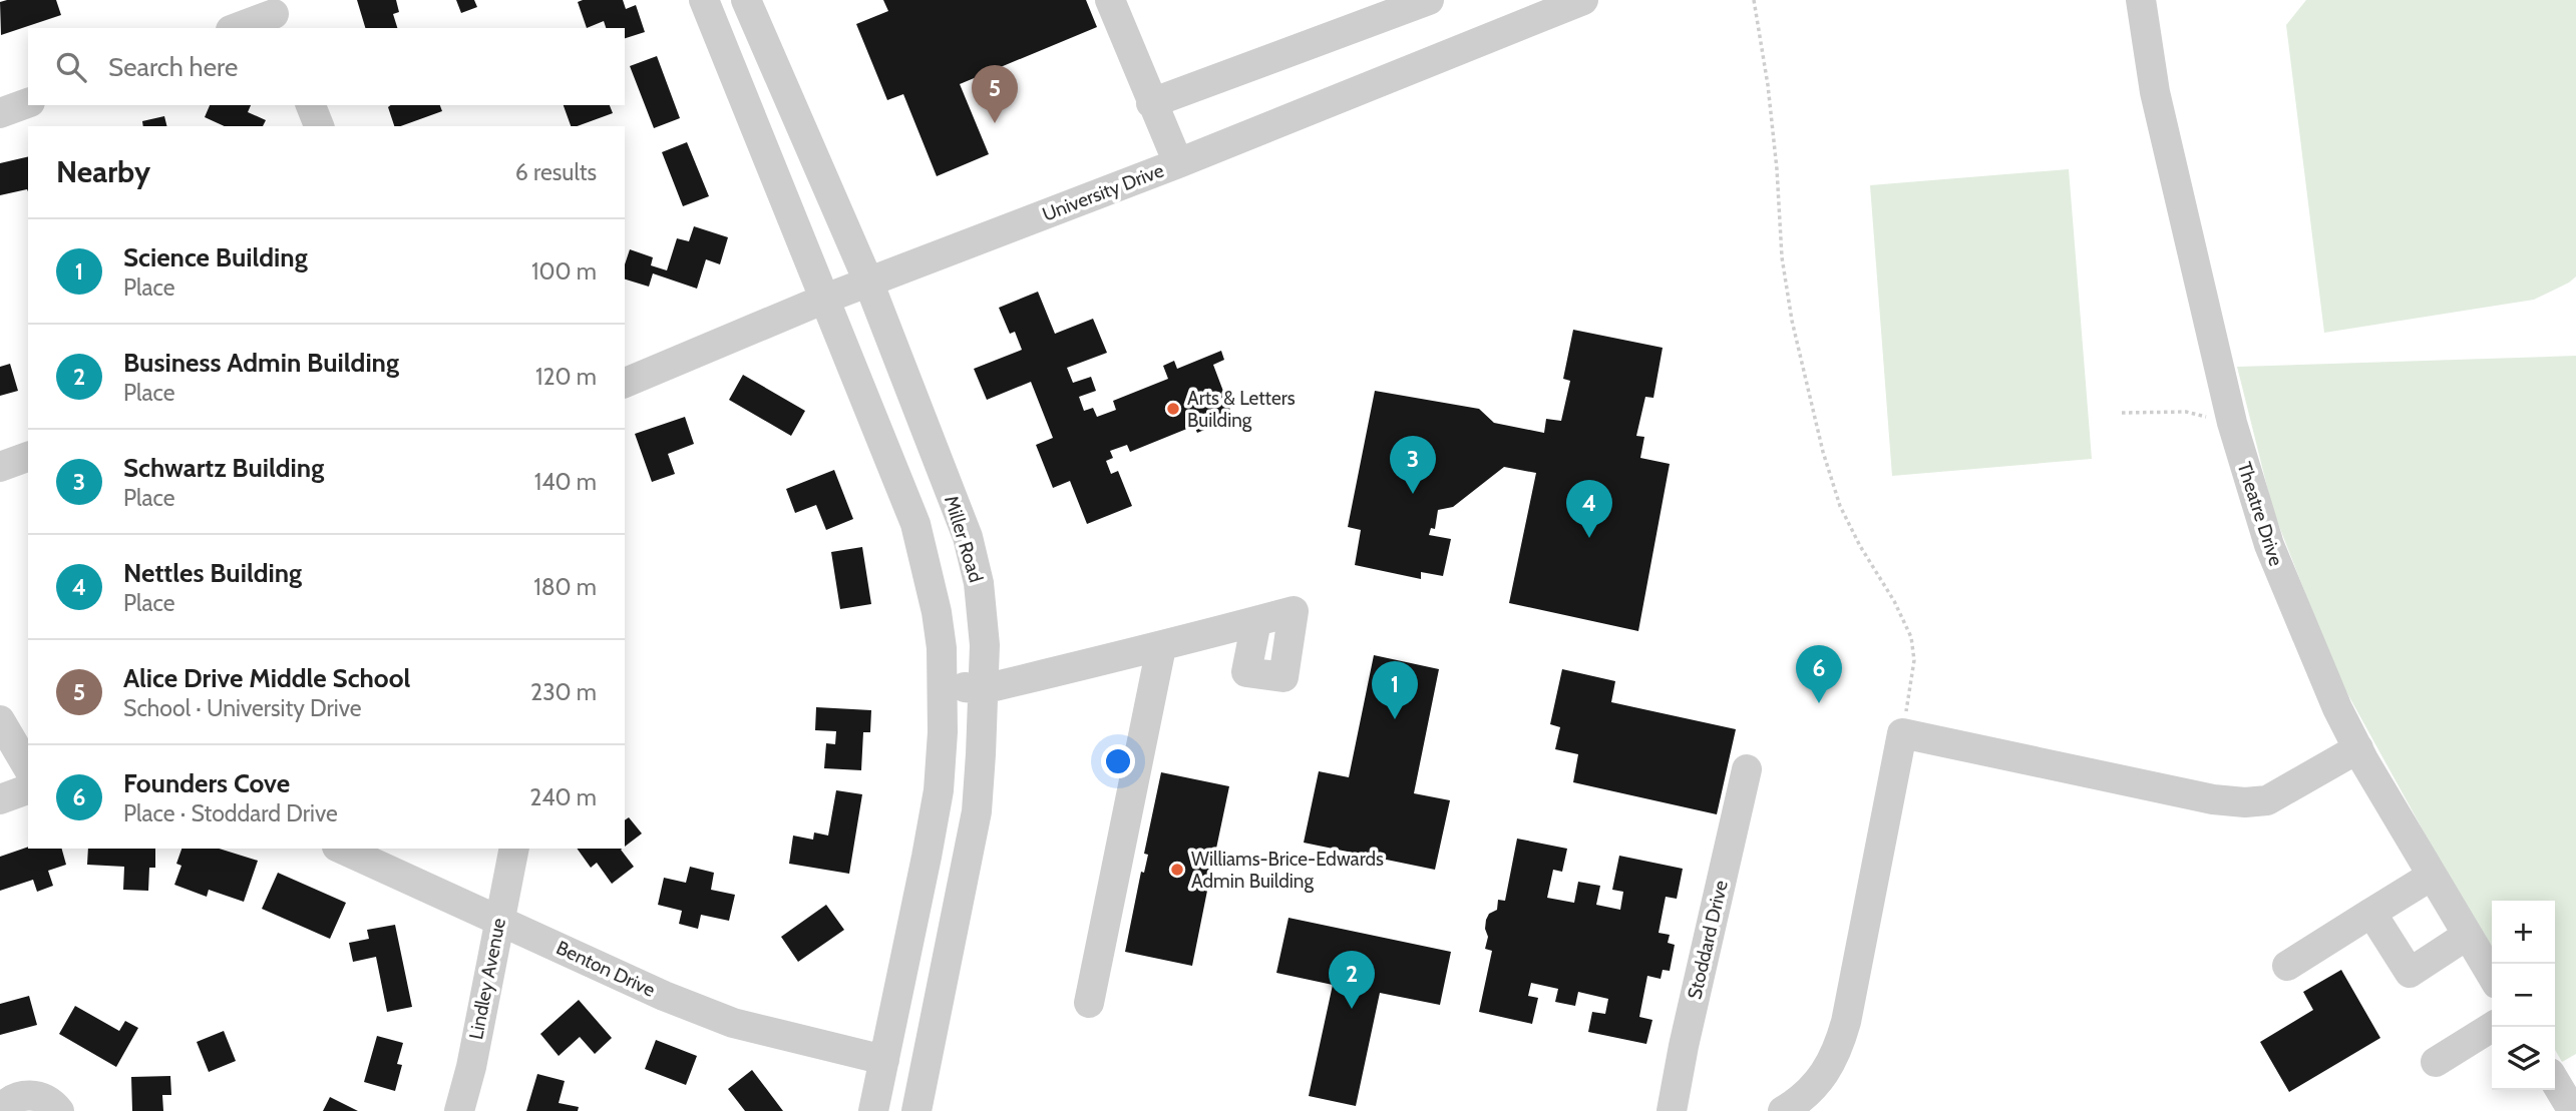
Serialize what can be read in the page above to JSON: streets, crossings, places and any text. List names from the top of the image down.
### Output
{
  "streets": {
    "street": [
      "University Drive",
      "Theatre Drive",
      "Miller Road",
      "Stoddard Drive",
      "Benton Drive",
      "Lindley Avenue"
    ]
  },
  "crossings": [
    ["University Drive", "Miller Road"],
    ["Benton Drive", "Lindley Avenue"]
  ],
  "places": ["Arts & Letters Building", "Williams-Brice-Edwards Admin Building"],
  "page": {
    "search": "Search here",
    "pins": [
      "5",
      "3",
      "4",
      "6",
      "1",
      "2"
    ],
    "heading": ["Nearby", "6 results"],
    "list": [
      {
        "mark": "1",
        "name": "Science Building",
        "note": "Place",
        "value": "100 m"
      },
      {
        "mark": "2",
        "name": "Business Admin Building",
        "note": "Place",
        "value": "120 m"
      },
      {
        "mark": "3",
        "name": "Schwartz Building",
        "note": "Place",
        "value": "140 m"
      },
      {
        "mark": "4",
        "name": "Nettles Building",
        "note": "Place",
        "value": "180 m"
      },
      {
        "mark": "5",
        "name": "Alice Drive Middle School",
        "note": "School · University Drive",
        "value": "230 m"
      },
      {
        "mark": "6",
        "name": "Founders Cove",
        "note": "Place · Stoddard Drive",
        "value": "240 m"
      }
    ],
    "map_buttons": ["+", "−"]
  }
}
